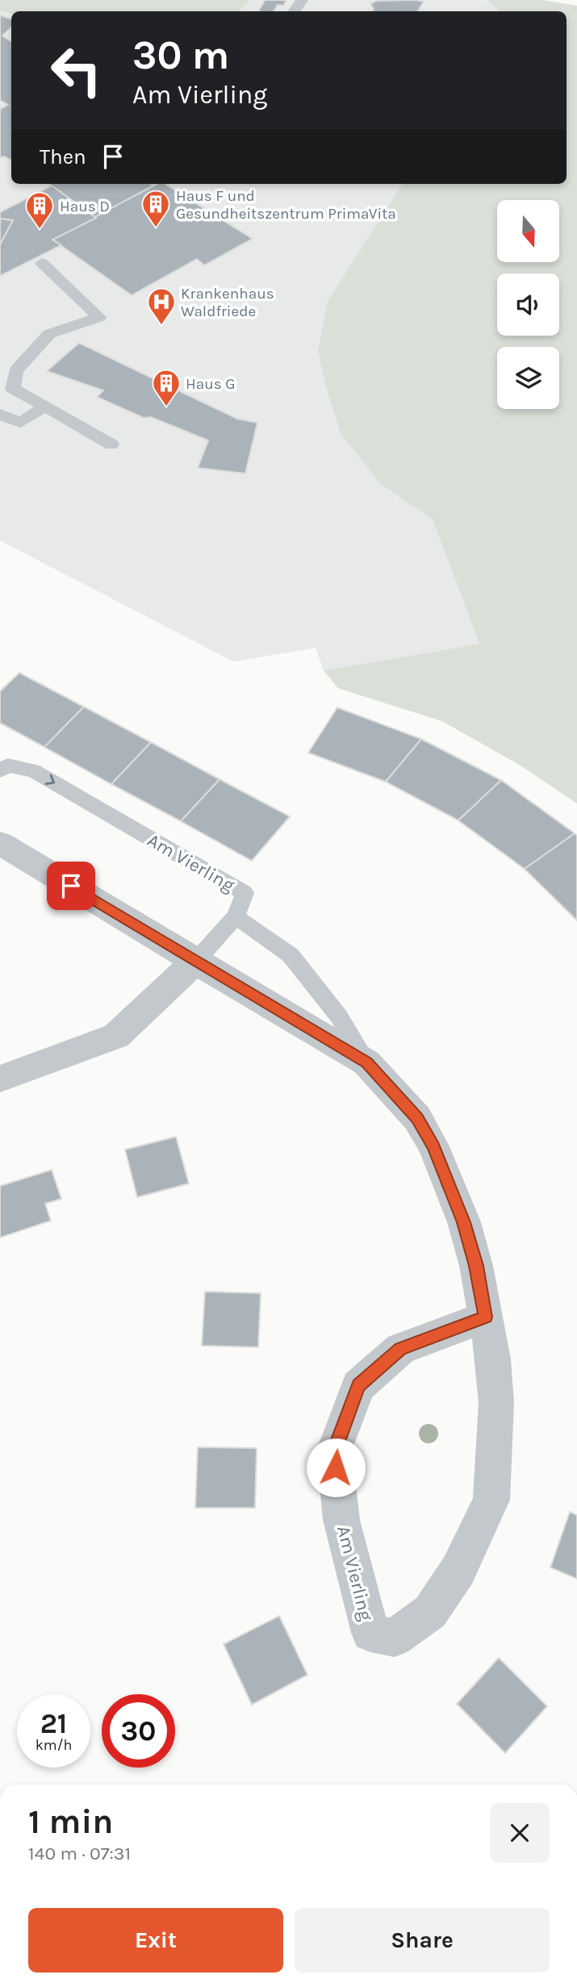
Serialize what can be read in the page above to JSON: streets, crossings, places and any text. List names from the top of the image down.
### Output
{
  "streets": {
    "street": ["Am Vierling"]
  },
  "places": {
    "building": ["Haus F und Gesundheitszentrum PrimaVita", "Haus D", "Haus G"],
    "hospital": ["Krankenhaus Waldfriede"]
  },
  "north": "bottom",
  "page": {
    "turn": ["30 m", "Am Vierling"],
    "then": "Then",
    "speed": "21 km/h",
    "limit": "30",
    "heading": ["1 min", "140 m · 07:31"],
    "buttons": ["Exit", "Share"]
  }
}
